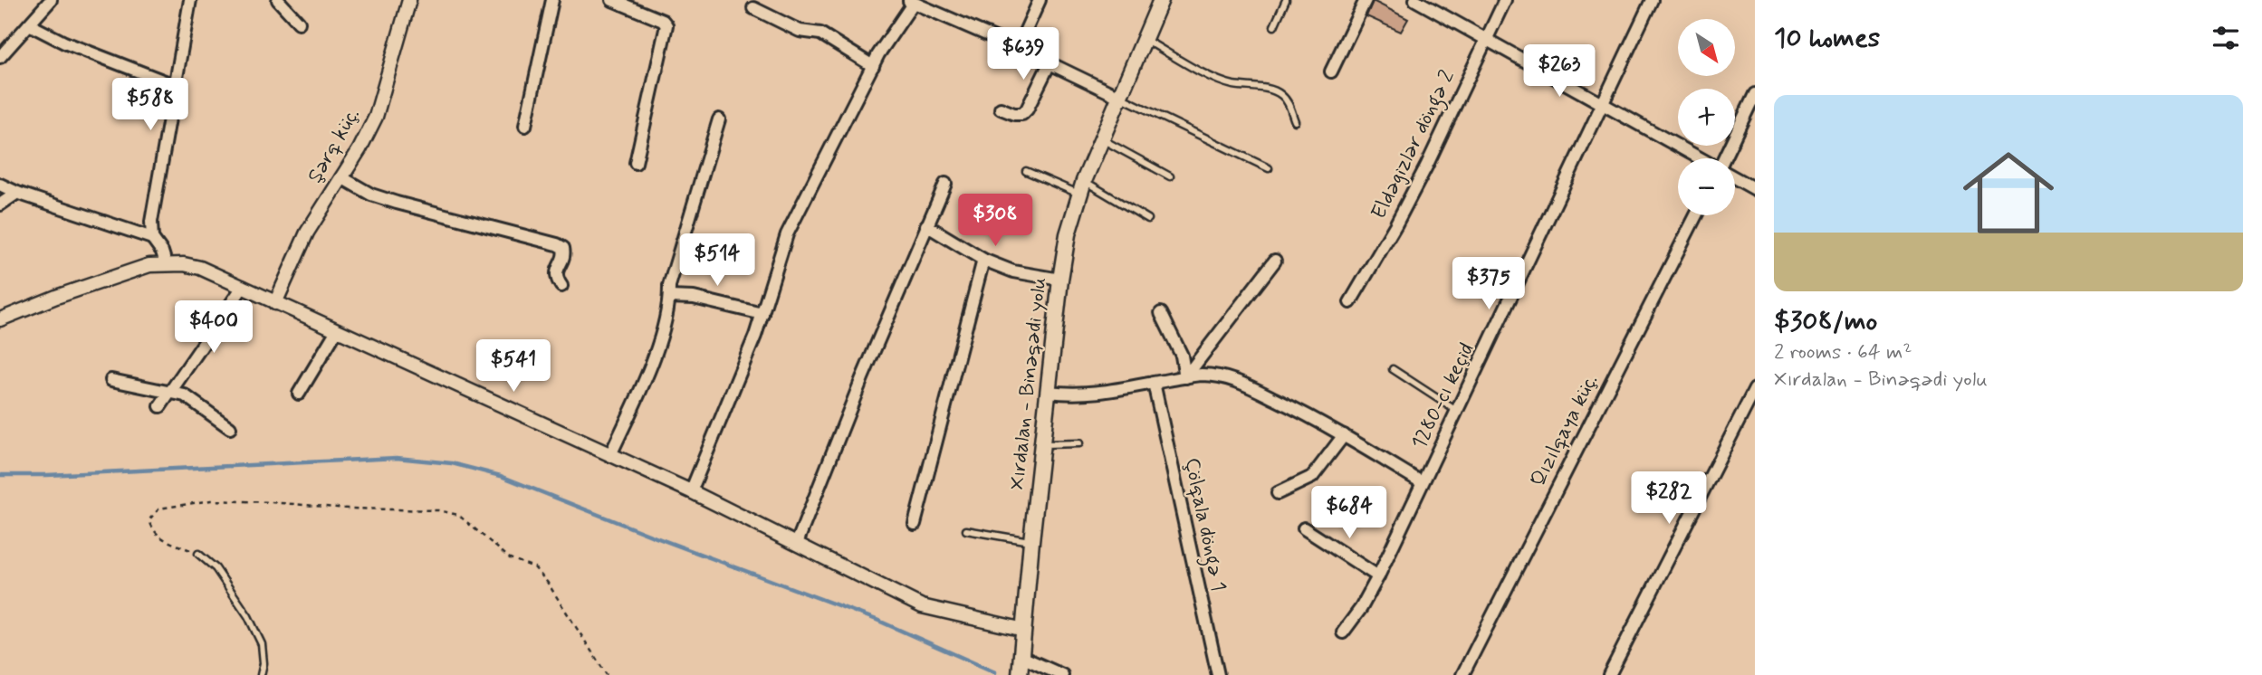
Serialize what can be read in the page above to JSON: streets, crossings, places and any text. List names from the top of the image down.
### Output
{
  "streets": {
    "main road": ["Xırdalan - Binəqədi yolu"],
    "street": [
      "Eldəgizlər döngə 2",
      "Şərq küç.",
      "1280-cı keçid",
      "Qızılqaya küç.",
      "Çölqala döngə 1"
    ]
  },
  "north": "bottom right",
  "page": {
    "heading": "10 homes",
    "map_buttons": ["+", "−"],
    "price": [
      "$639",
      "$263",
      "$588",
      "$308",
      "$514",
      "$375",
      "$400",
      "$541",
      "$282",
      "$684"
    ],
    "list": [
      {
        "name": "$308/mo",
        "note": "2 rooms · 64 m² · Xırdalan - Binəqədi yolu"
      }
    ]
  }
}
